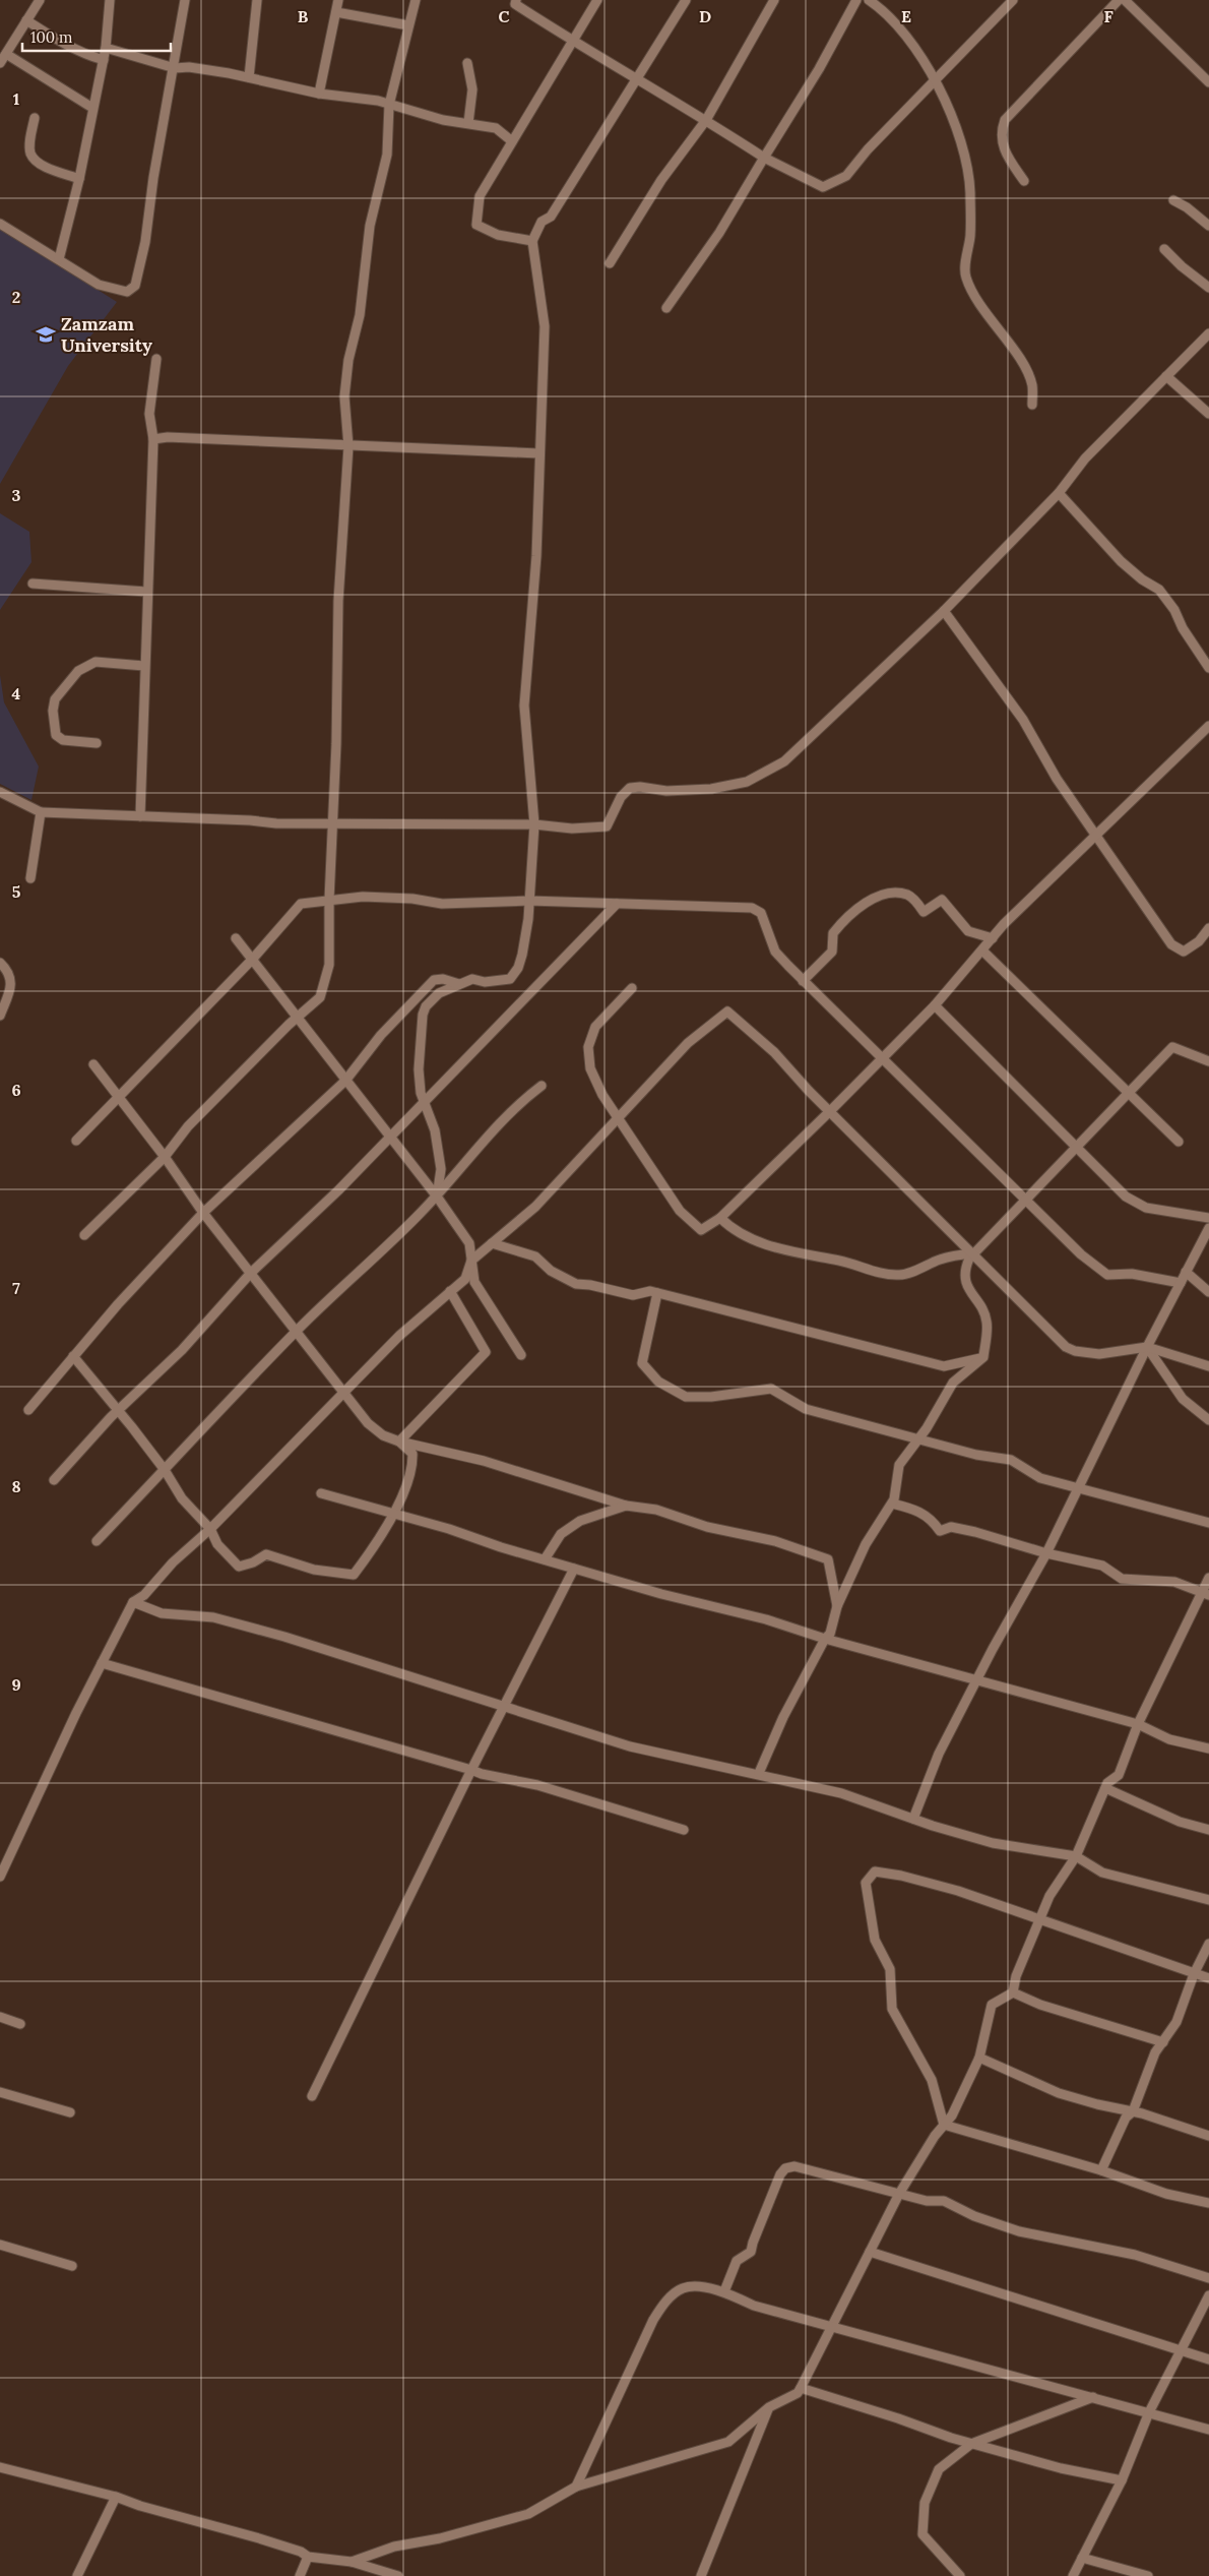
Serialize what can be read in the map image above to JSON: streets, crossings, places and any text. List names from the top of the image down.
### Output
{
  "places": {
    "school or university": ["Zamzam University"]
  },
  "scale_bar": "100 m",
  "grid": {
    "columns": [
      "B",
      "C",
      "D",
      "E",
      "F"
    ],
    "rows": [
      "1",
      "2",
      "3",
      "4",
      "5",
      "6",
      "7",
      "8",
      "9"
    ]
  }
}
